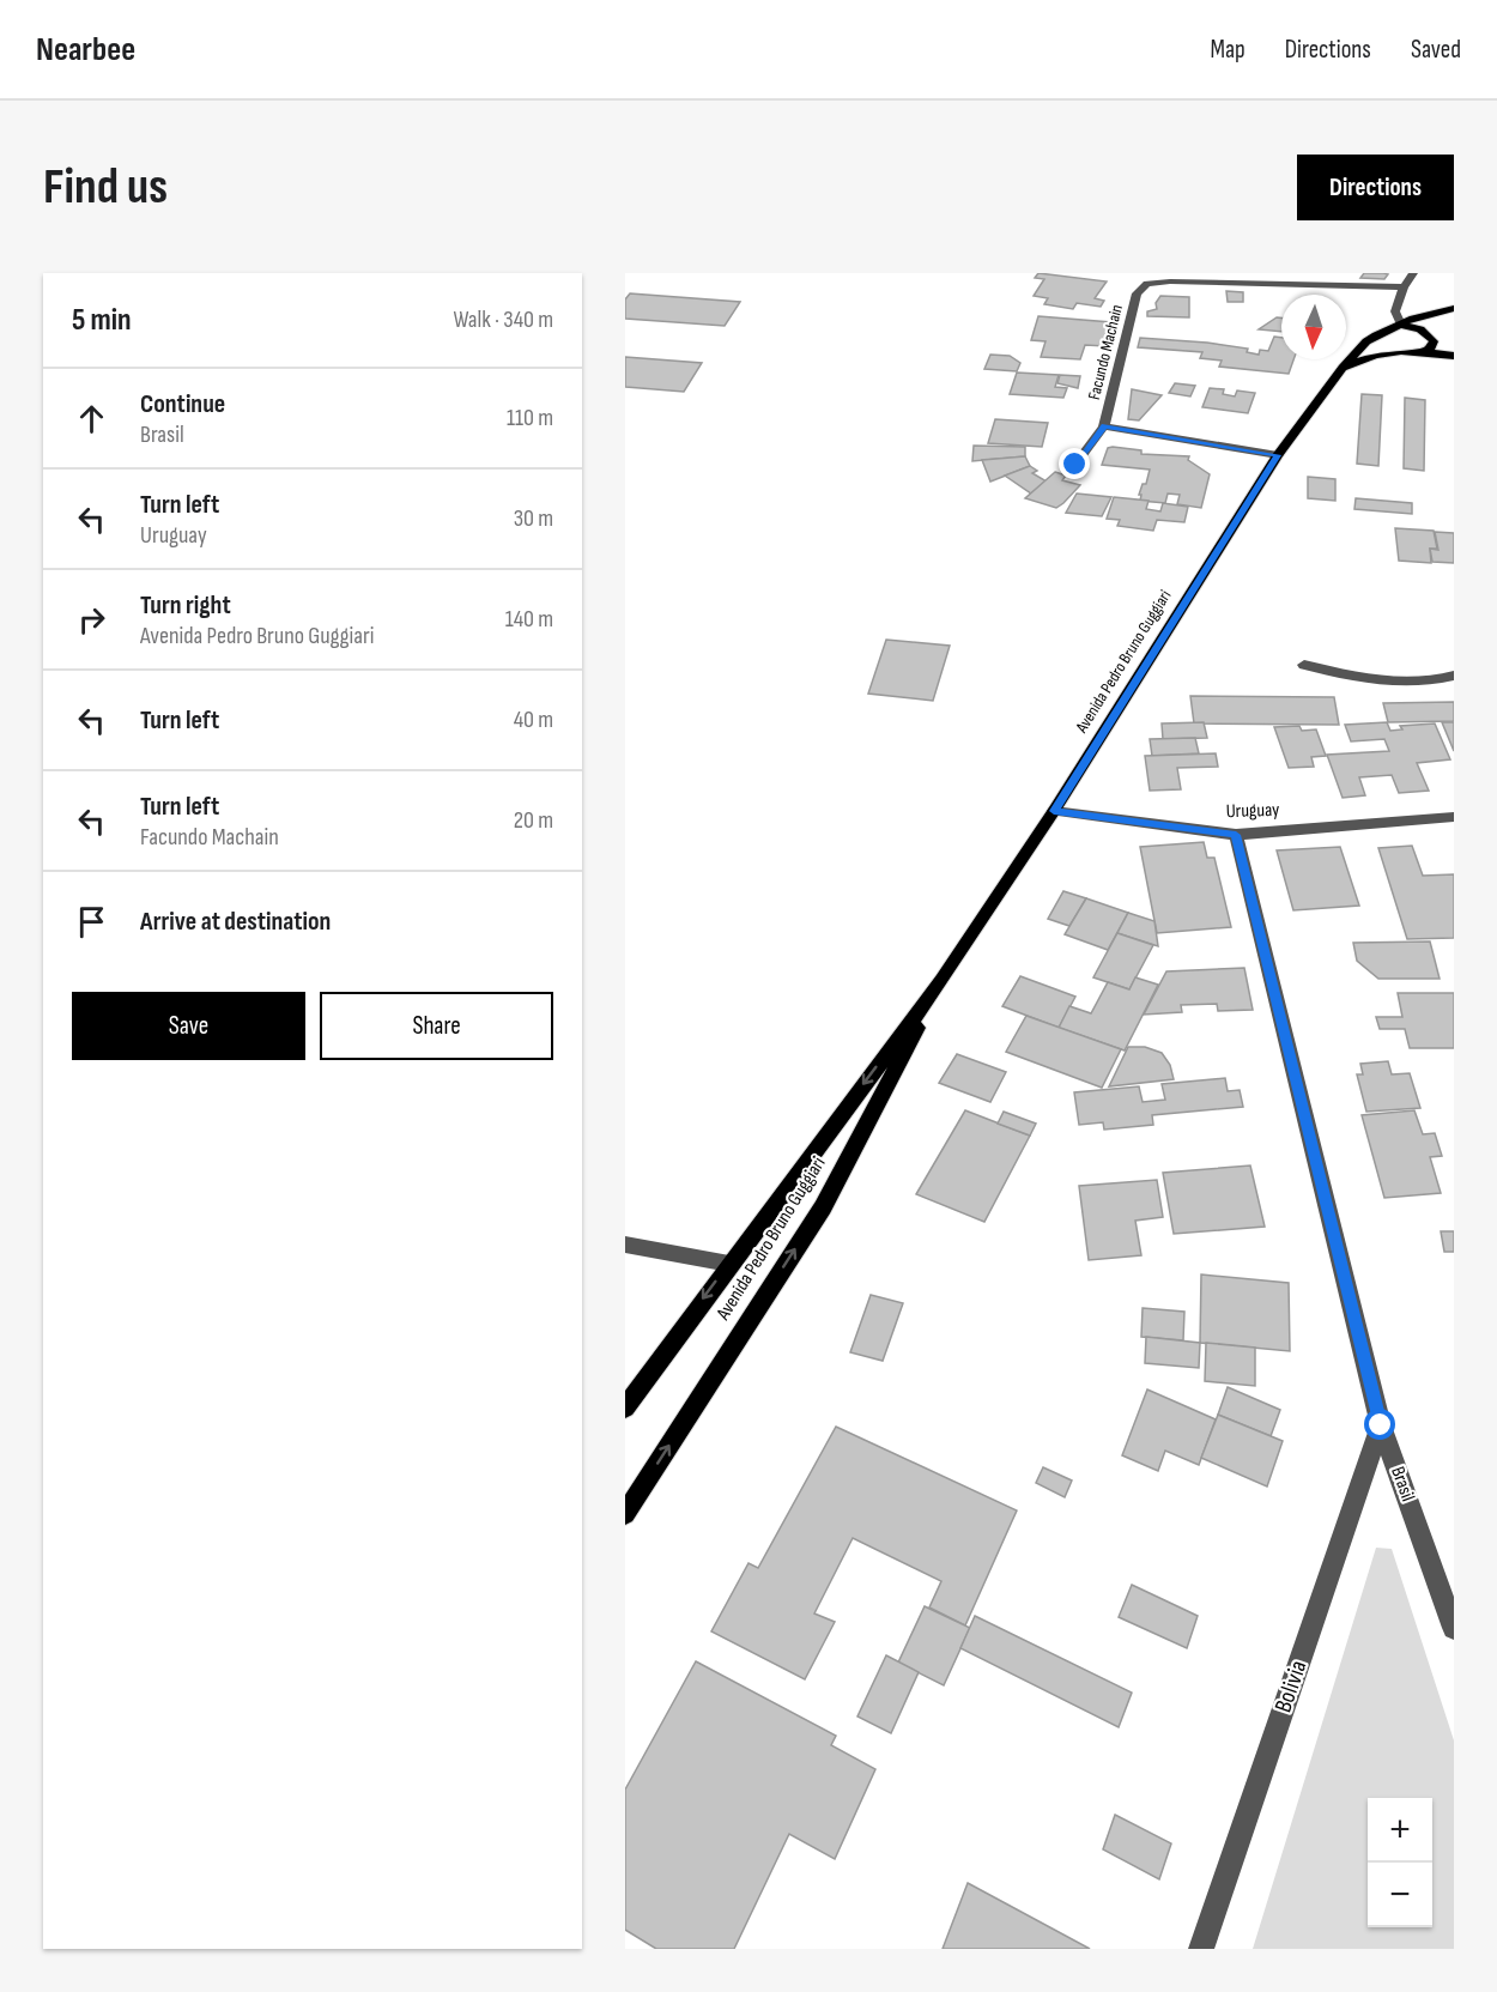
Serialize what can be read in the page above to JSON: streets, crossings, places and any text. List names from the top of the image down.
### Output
{
  "streets": {
    "main road": ["Avenida Pedro Bruno Guggiari"],
    "street": [
      "Facundo Machain",
      "Uruguay",
      "Brasil",
      "Bolivia"
    ]
  },
  "crossings": [
    ["Avenida Pedro Bruno Guggiari", "Uruguay"],
    ["Uruguay", "Brasil"],
    ["Brasil", "Bolivia"]
  ],
  "north": "bottom",
  "page": {
    "header": "Nearbee",
    "nav": ["Map", "Directions", "Saved"],
    "buttons": [
      "Directions",
      ["Save", "Share"]
    ],
    "title": "Find us",
    "heading": ["5 min", "Walk · 340 m"],
    "list": [
      ["Continue", "Brasil", "110 m"],
      ["Turn left", "Uruguay", "30 m"],
      ["Turn right", "Avenida Pedro Bruno Guggiari", "140 m"],
      ["Turn left", "40 m"],
      ["Turn left", "Facundo Machain", "20 m"],
      "Arrive at destination"
    ],
    "map_buttons": ["+", "−"]
  }
}
